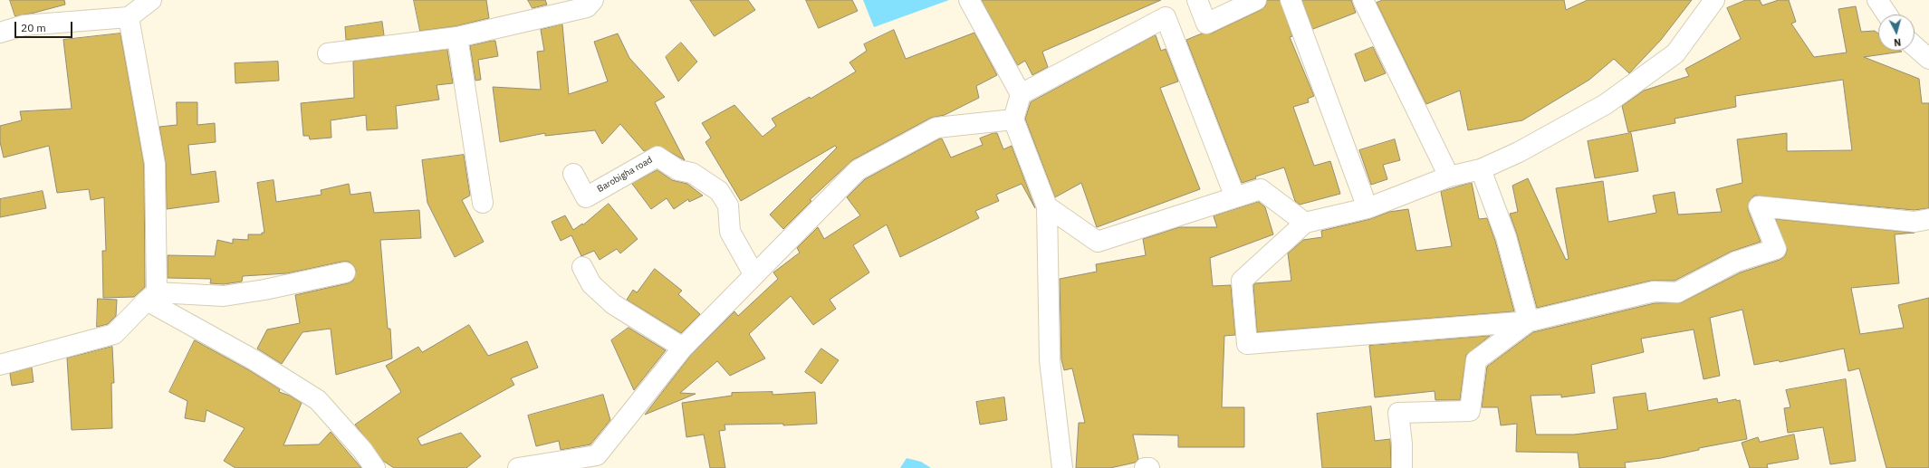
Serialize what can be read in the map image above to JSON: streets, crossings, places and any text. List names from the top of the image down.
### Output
{
  "streets": {
    "street": ["Barobigha road"]
  },
  "scale_bar": "20 m",
  "north": "bottom"
}
